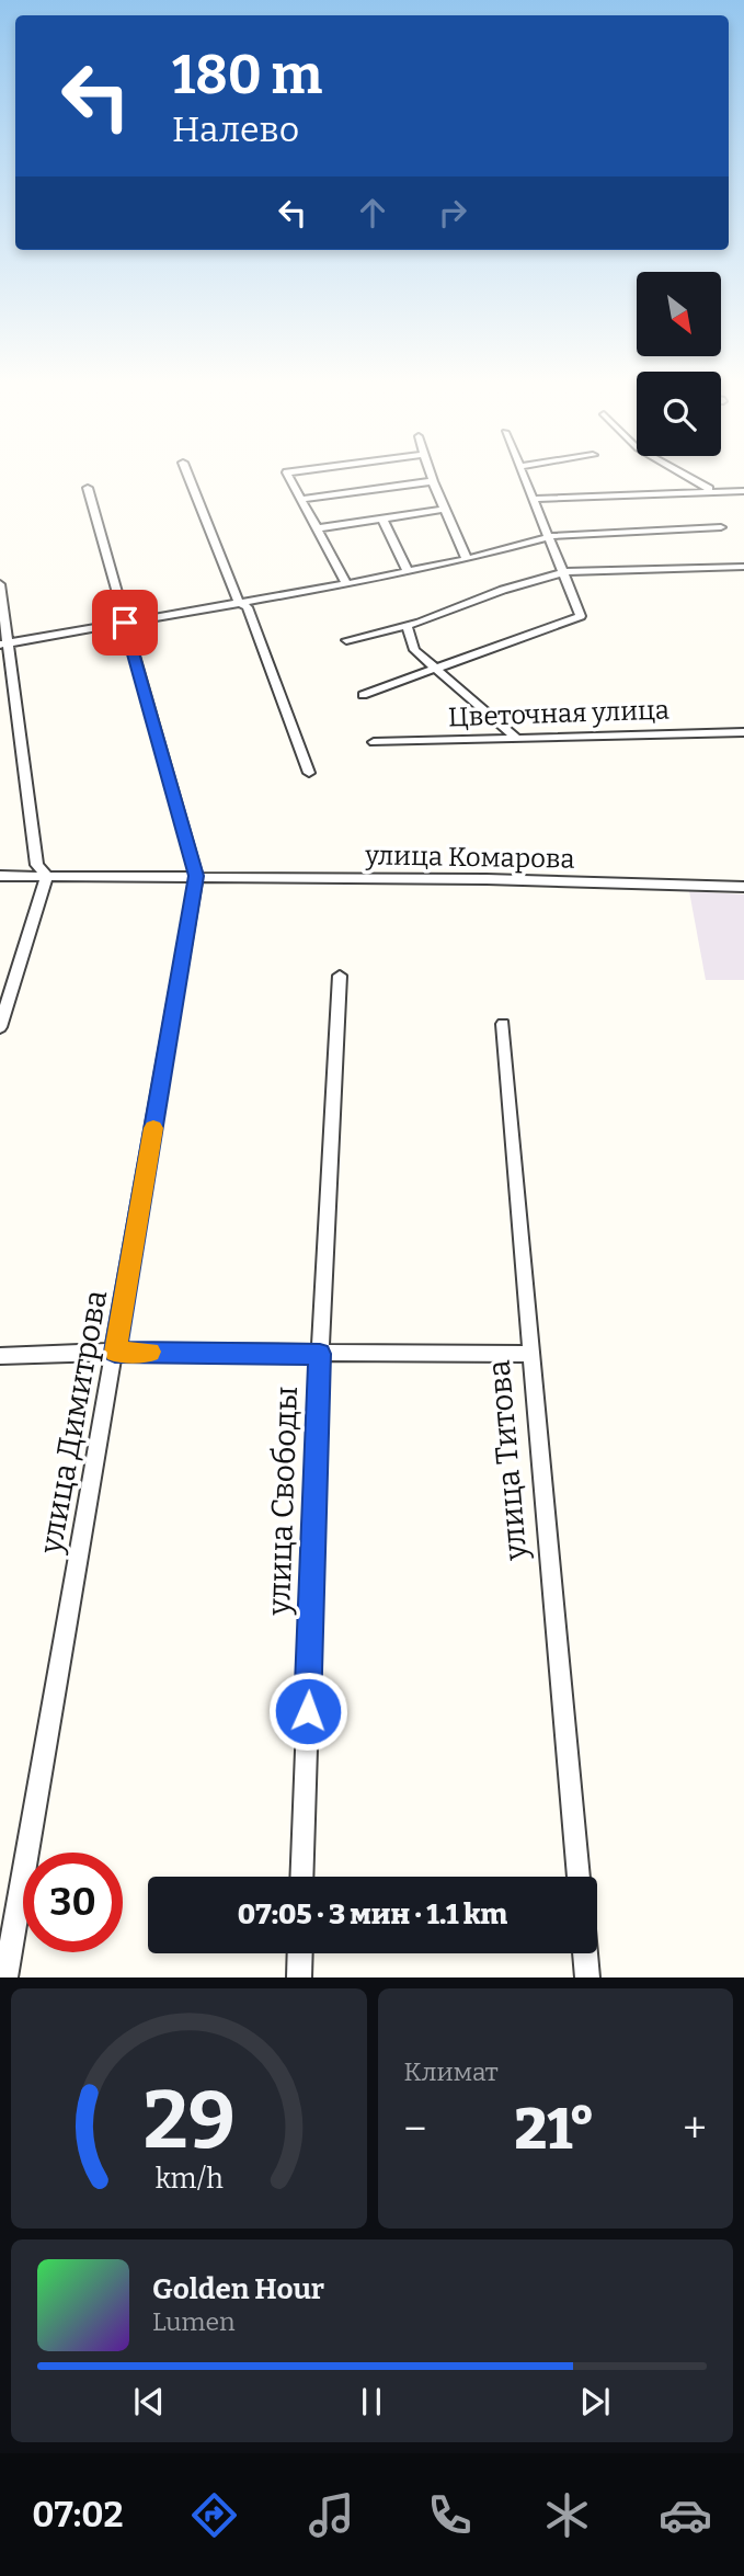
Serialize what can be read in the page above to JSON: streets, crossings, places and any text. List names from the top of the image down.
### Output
{
  "streets": {
    "street": [
      "Цветочная улица",
      "улица Комарова",
      "улица Димитрова",
      "улица Титова",
      "улица Свободы"
    ]
  },
  "crossings": [
    ["улица Комарова", "улица Димитрова"]
  ],
  "north": "bottom right",
  "page": {
    "turn": ["180 m", "Налево"],
    "limit": "30",
    "trip": "07:05 · 3 мин · 1.1 km",
    "tile": "Климат",
    "heat": ["−", "21°", "+"],
    "song": ["Golden Hour", "Lumen"],
    "tabs": "07:02",
    "gauge": ["29", "km/h"]
  }
}
